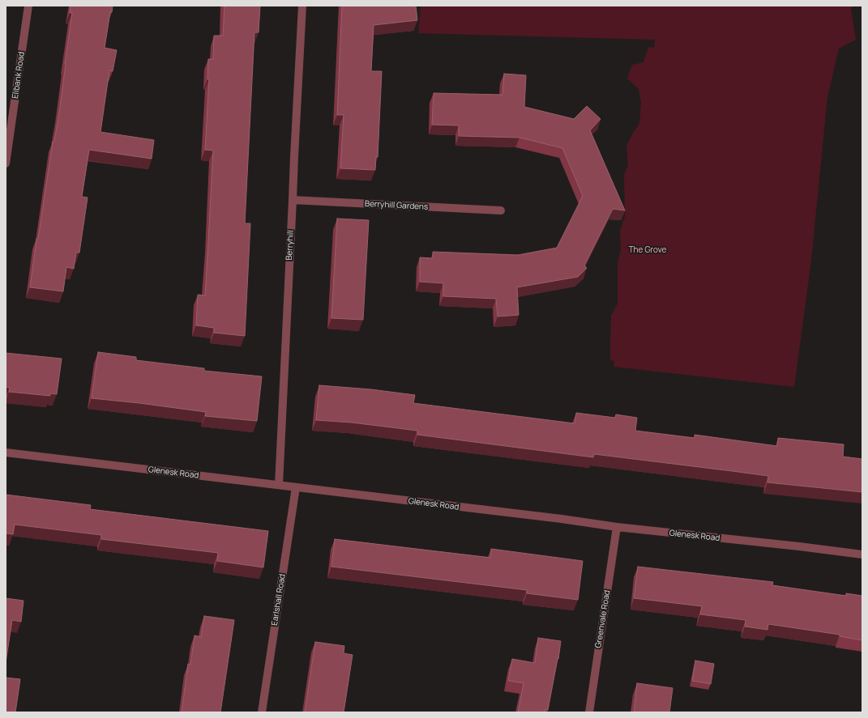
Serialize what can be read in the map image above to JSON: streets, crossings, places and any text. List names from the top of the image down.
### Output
{
  "streets": {
    "street": [
      "Elibank Road",
      "Berryhill Gardens",
      "Berryhill",
      "Glenesk Road",
      "Earlshall Road",
      "Greenvale Road"
    ]
  },
  "crossings": [
    ["Berryhill Gardens", "Berryhill"],
    ["Berryhill", "Glenesk Road"],
    ["Glenesk Road", "Earlshall Road"],
    ["Glenesk Road", "Greenvale Road"]
  ],
  "parks": ["The Grove"]
}
